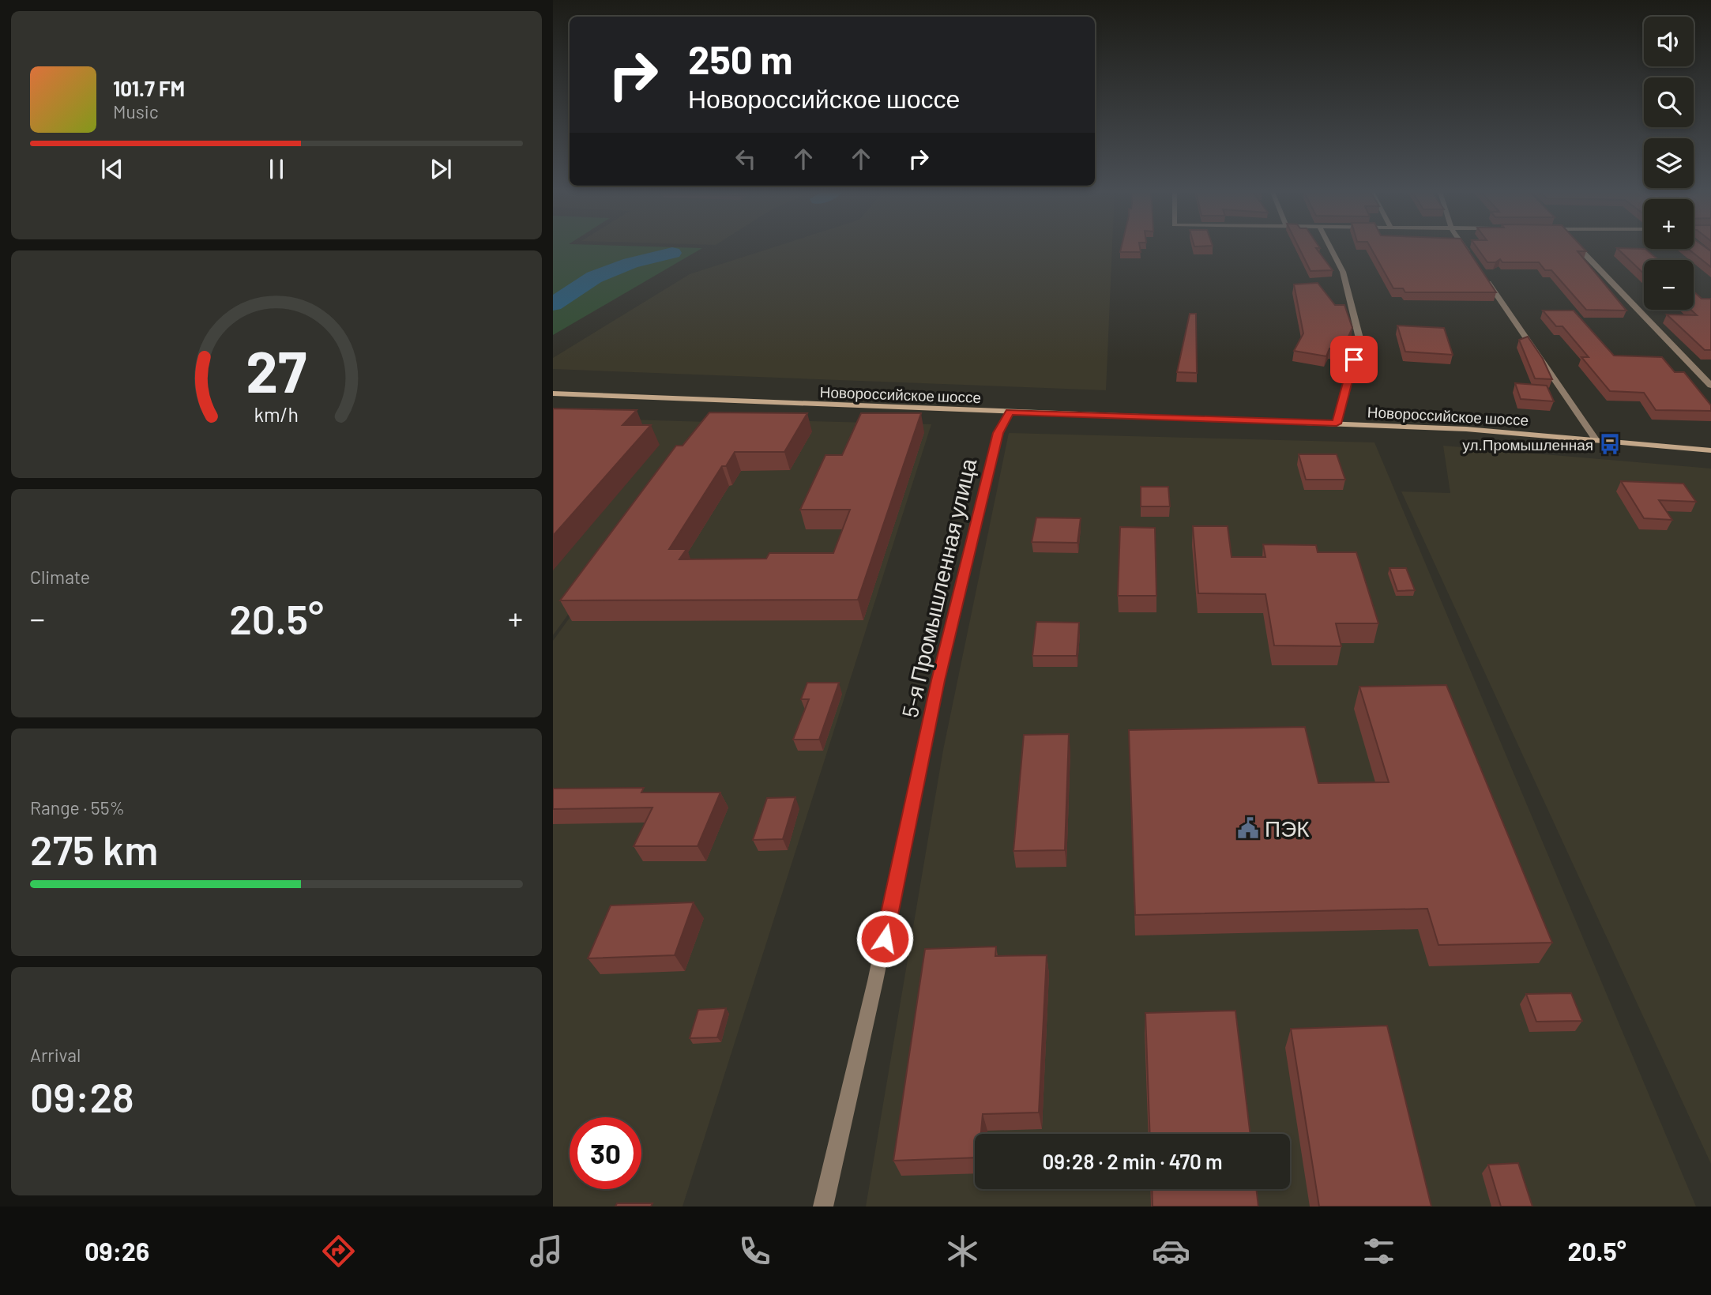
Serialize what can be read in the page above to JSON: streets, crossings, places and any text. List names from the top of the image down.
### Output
{
  "streets": {
    "main road": ["Новороссийское шоссе"],
    "street": ["5-я Промышленная улица"]
  },
  "crossings": [
    ["Новороссийское шоссе", "5-я Промышленная улица"]
  ],
  "places": {
    "bus stop": ["ул.Промышленная"],
    "public building": ["ПЭК"]
  },
  "page": {
    "map_buttons": ["+", "−"],
    "turn": ["250 m", "Новороссийское шоссе"],
    "song": ["101.7 FM", "Music"],
    "tile": [
      "Climate",
      ["Range · 55%", "275 km"],
      ["Arrival", "09:28"]
    ],
    "heat": ["−", "20.5°", "+"],
    "limit": "30",
    "trip": "09:28 · 2 min · 470 m",
    "tabs": ["09:26", "20.5°"],
    "gauge": ["27", "km/h"]
  }
}
